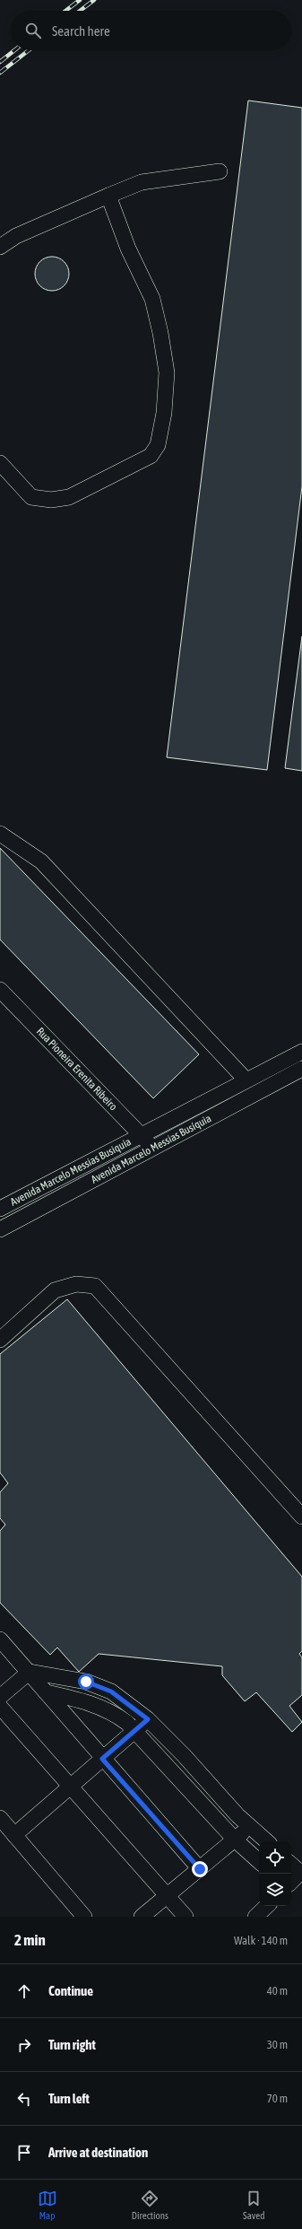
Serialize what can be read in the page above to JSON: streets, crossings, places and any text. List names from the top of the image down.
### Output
{
  "streets": {
    "street": ["Rua Pioneira Erenita Ribeiro", "Avenida Marcelo Messias Busíquia", "Avenida Marcelo Messias Busiquia"]
  },
  "crossings": [
    ["Rua Pioneira Erenita Ribeiro", "Avenida Marcelo Messias Busíquia"],
    ["Rua Pioneira Erenita Ribeiro", "Avenida Marcelo Messias Busiquia"],
    ["Avenida Marcelo Messias Busíquia", "Avenida Marcelo Messias Busiquia"]
  ],
  "page": {
    "search": "Search here",
    "heading": ["2 min", "Walk · 140 m"],
    "list": [
      ["Continue", "40 m"],
      ["Turn right", "30 m"],
      ["Turn left", "70 m"],
      "Arrive at destination"
    ],
    "nav": ["Map", "Directions", "Saved"]
  }
}
